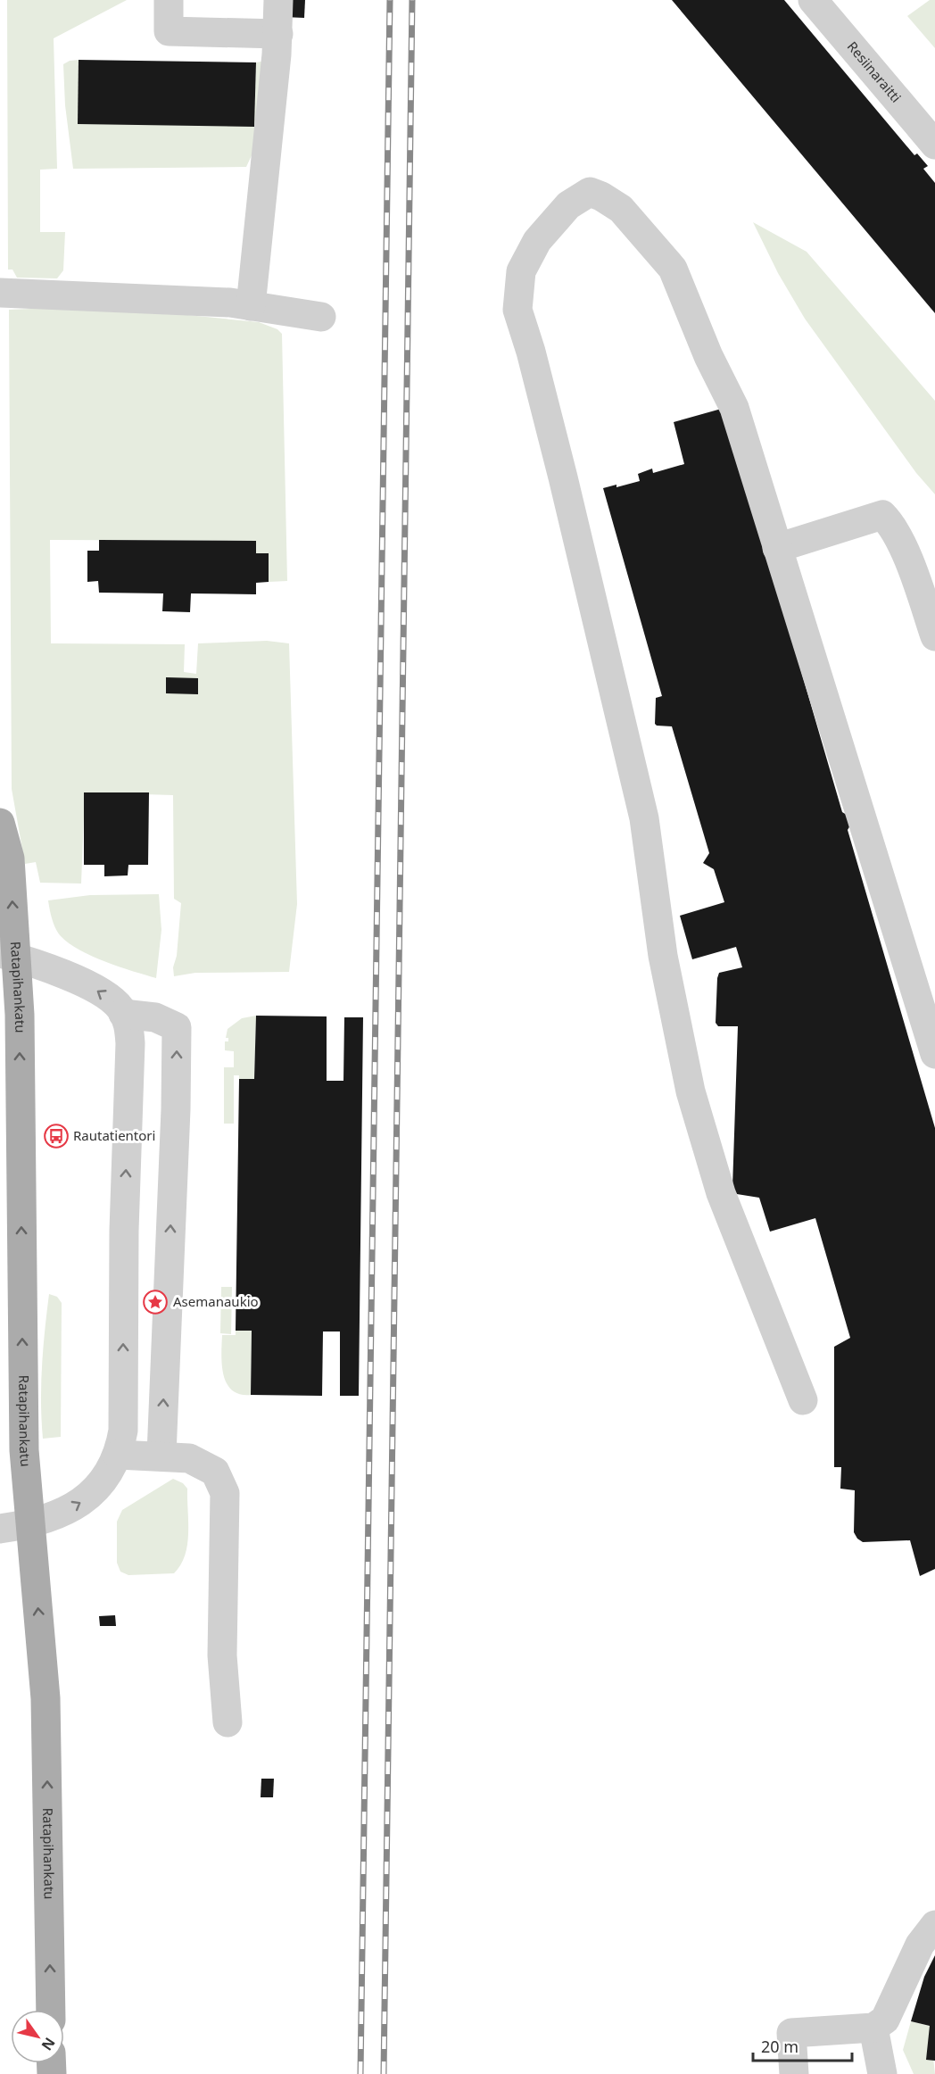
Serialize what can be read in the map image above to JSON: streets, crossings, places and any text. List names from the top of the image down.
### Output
{
  "streets": {
    "main road": ["Ratapihankatu"],
    "street": ["Resiinaraitti"]
  },
  "one_way": ["Ratapihankatu"],
  "places": {
    "bus stop": ["Rautatientori"],
    "place": ["Asemanaukio"]
  },
  "scale_bar": "20 m",
  "north": "bottom right"
}
